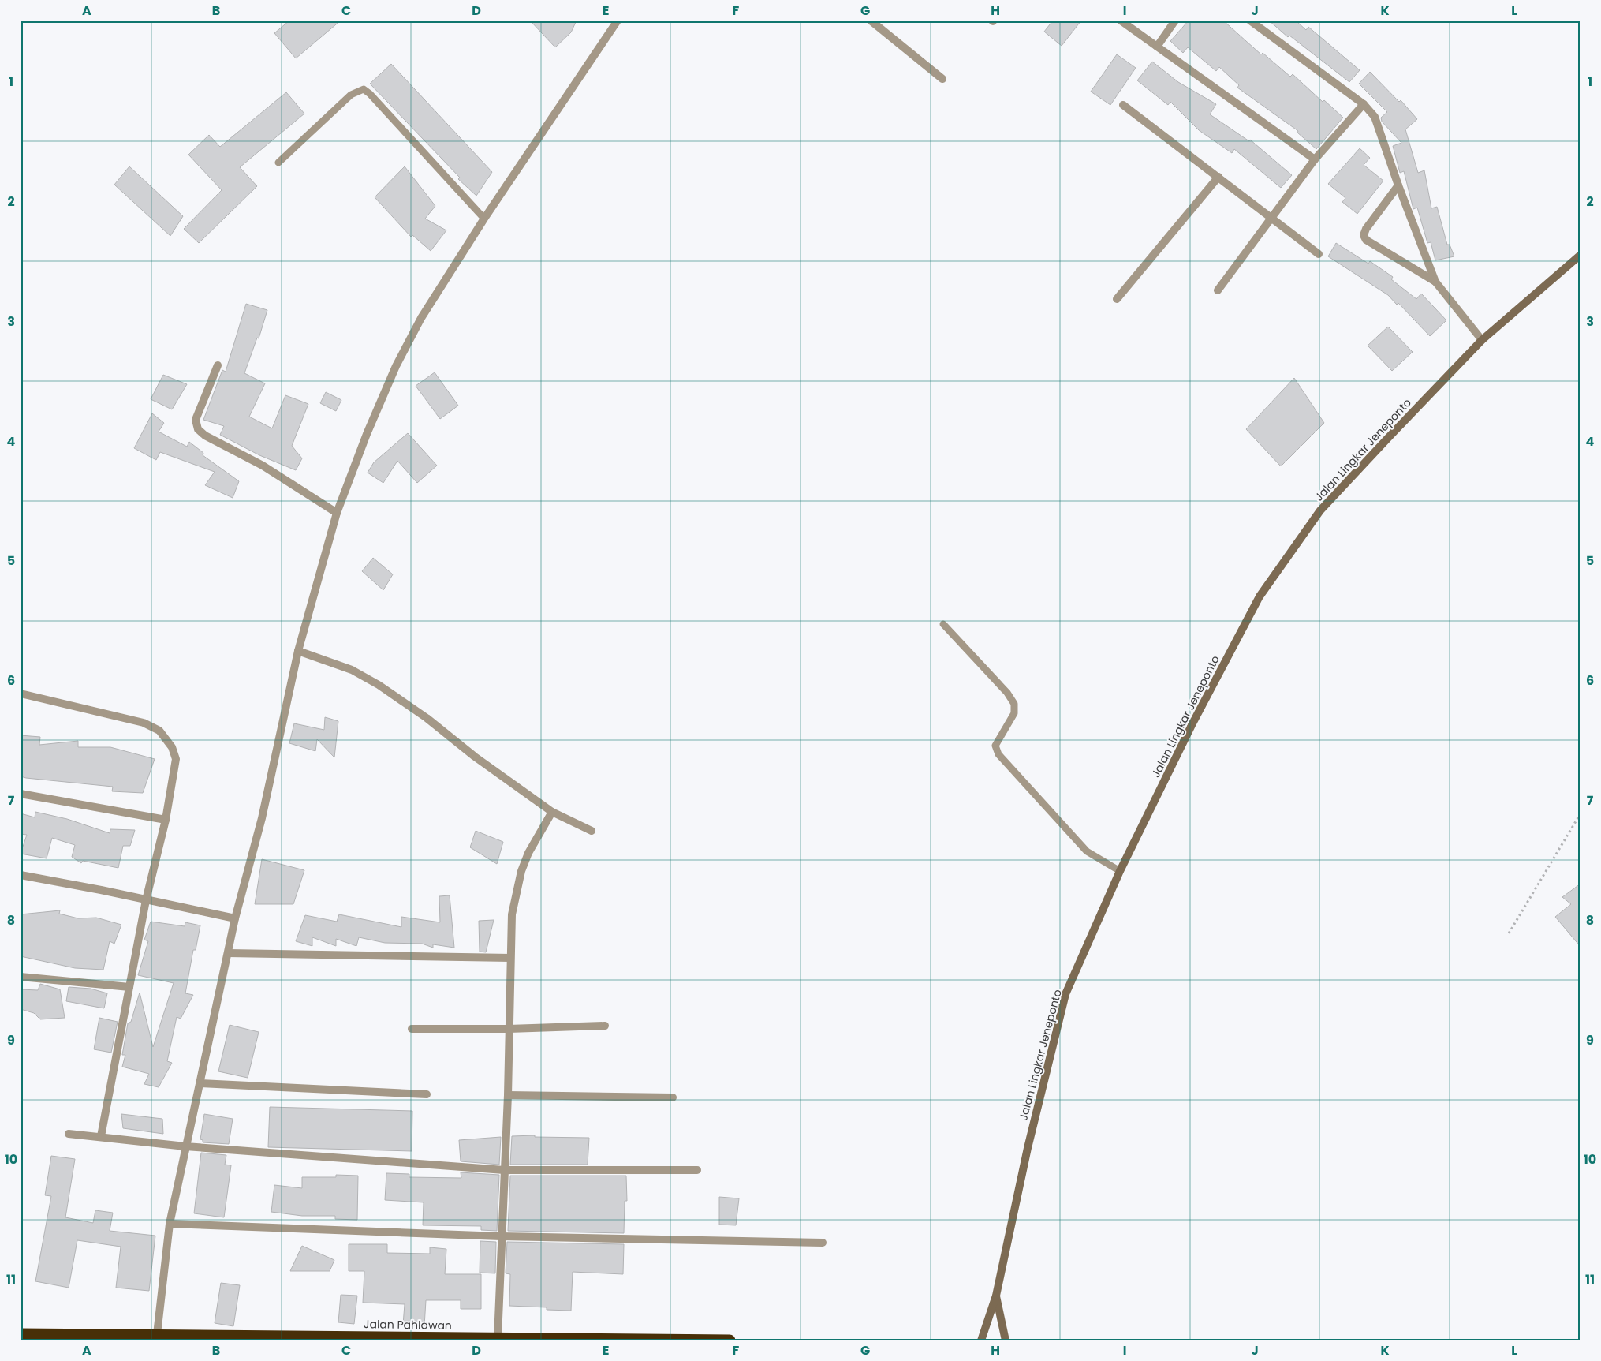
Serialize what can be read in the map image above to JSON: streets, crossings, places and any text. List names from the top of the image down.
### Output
{
  "streets": {
    "highway": ["Jalan Pahlawan"],
    "main road": ["Jalan Lingkar Jeneponto"]
  },
  "grid": {
    "columns": [
      "A",
      "B",
      "C",
      "D",
      "E",
      "F",
      "G",
      "H",
      "I",
      "J",
      "K",
      "L"
    ],
    "rows": [
      "1",
      "2",
      "3",
      "4",
      "5",
      "6",
      "7",
      "8",
      "9",
      "10",
      "11"
    ]
  }
}
